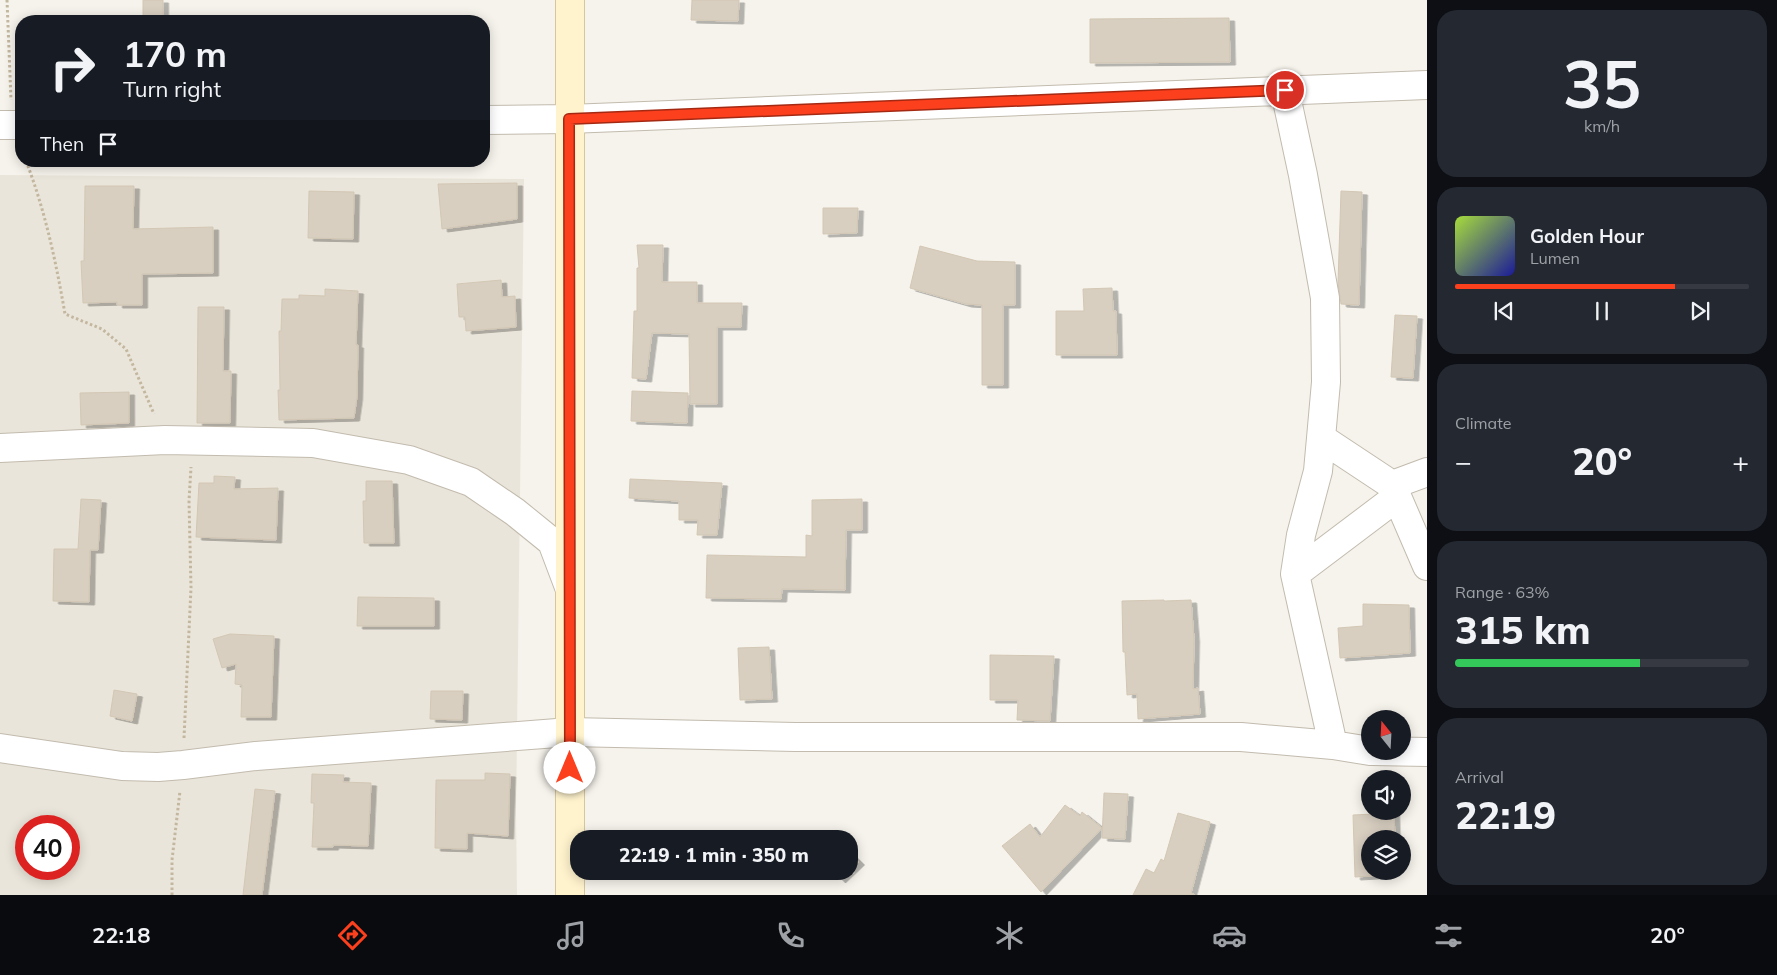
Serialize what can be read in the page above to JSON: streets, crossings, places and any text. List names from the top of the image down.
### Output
{
  "north": "top",
  "page": {
    "tile": [
      ["35", "km/h"],
      "Climate",
      ["Range · 63%", "315 km"],
      ["Arrival", "22:19"]
    ],
    "turn": ["170 m", "Turn right"],
    "then": "Then",
    "song": ["Golden Hour", "Lumen"],
    "heat": ["−", "20°", "+"],
    "limit": "40",
    "trip": "22:19 · 1 min · 350 m",
    "tabs": ["22:18", "20°"]
  }
}
